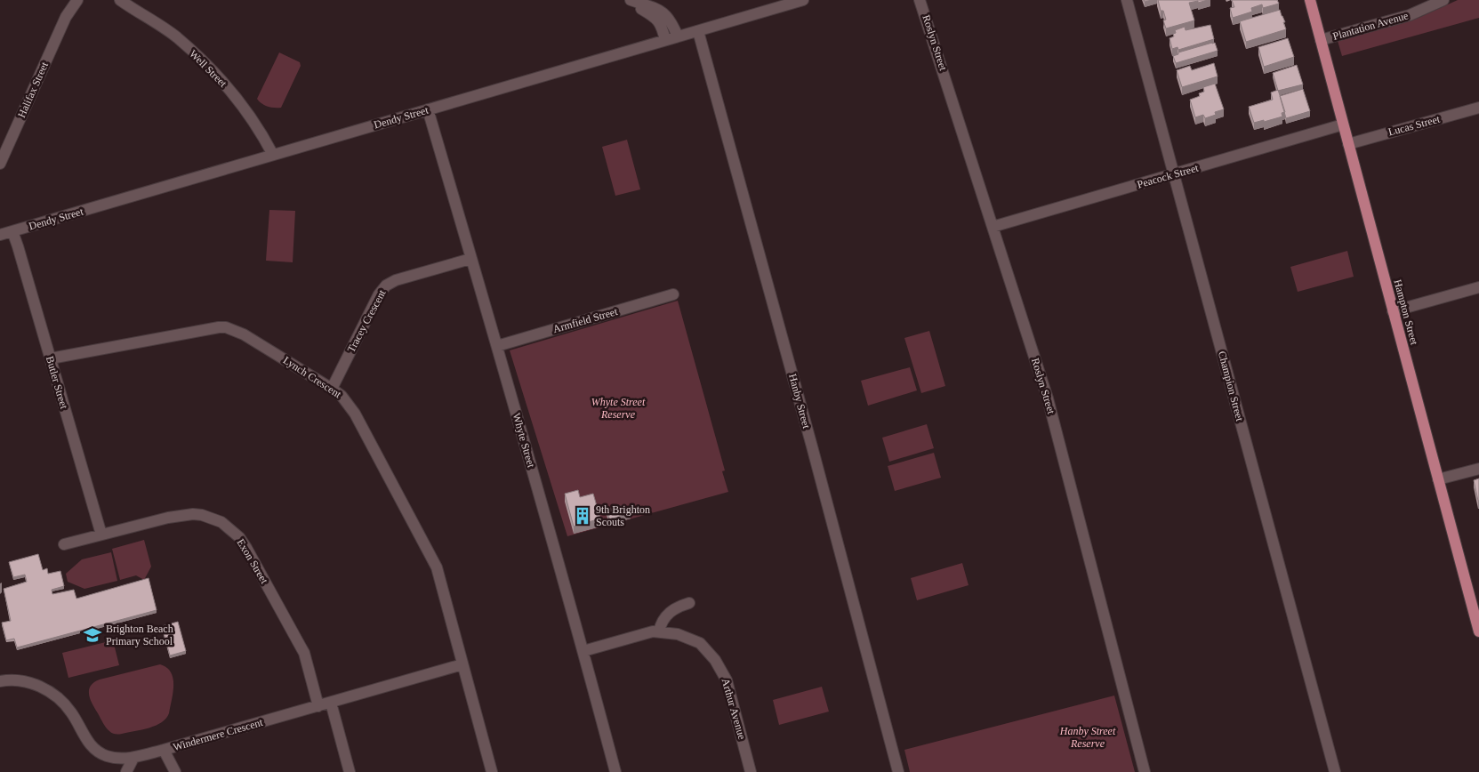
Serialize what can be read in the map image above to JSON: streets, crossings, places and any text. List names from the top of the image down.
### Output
{
  "streets": {
    "main road": ["Hampton Street"],
    "street": [
      "Plantation Avenue",
      "Roslyn Street",
      "Well Street",
      "Halifax Street",
      "Dendy Street",
      "Lucas Street",
      "Peacock Street",
      "Armfield Street",
      "Tracey Crescent",
      "Lynch Crescent",
      "Butler Street",
      "Champion Street",
      "Hanby Street",
      "Whyte Street",
      "Exon Street",
      "Arthur Avenue",
      "Windermere Crescent"
    ]
  },
  "crossings": [
    ["Plantation Avenue", "Hampton Street"],
    ["Roslyn Street", "Peacock Street"],
    ["Well Street", "Dendy Street"],
    ["Dendy Street", "Butler Street"],
    ["Dendy Street", "Hanby Street"],
    ["Dendy Street", "Whyte Street"],
    ["Lucas Street", "Hampton Street"],
    ["Peacock Street", "Hampton Street"],
    ["Peacock Street", "Champion Street"],
    ["Armfield Street", "Whyte Street"],
    ["Tracey Crescent", "Lynch Crescent"],
    ["Tracey Crescent", "Whyte Street"],
    ["Lynch Crescent", "Butler Street"],
    ["Lynch Crescent", "Windermere Crescent"],
    ["Butler Street", "Exon Street"],
    ["Whyte Street", "Arthur Avenue"],
    ["Exon Street", "Windermere Crescent"]
  ],
  "parks": ["Whyte Street Reserve", "Hanby Street Reserve"],
  "places": {
    "building": ["9th Brighton Scouts"],
    "school or university": ["Brighton Beach Primary School"]
  }
}
